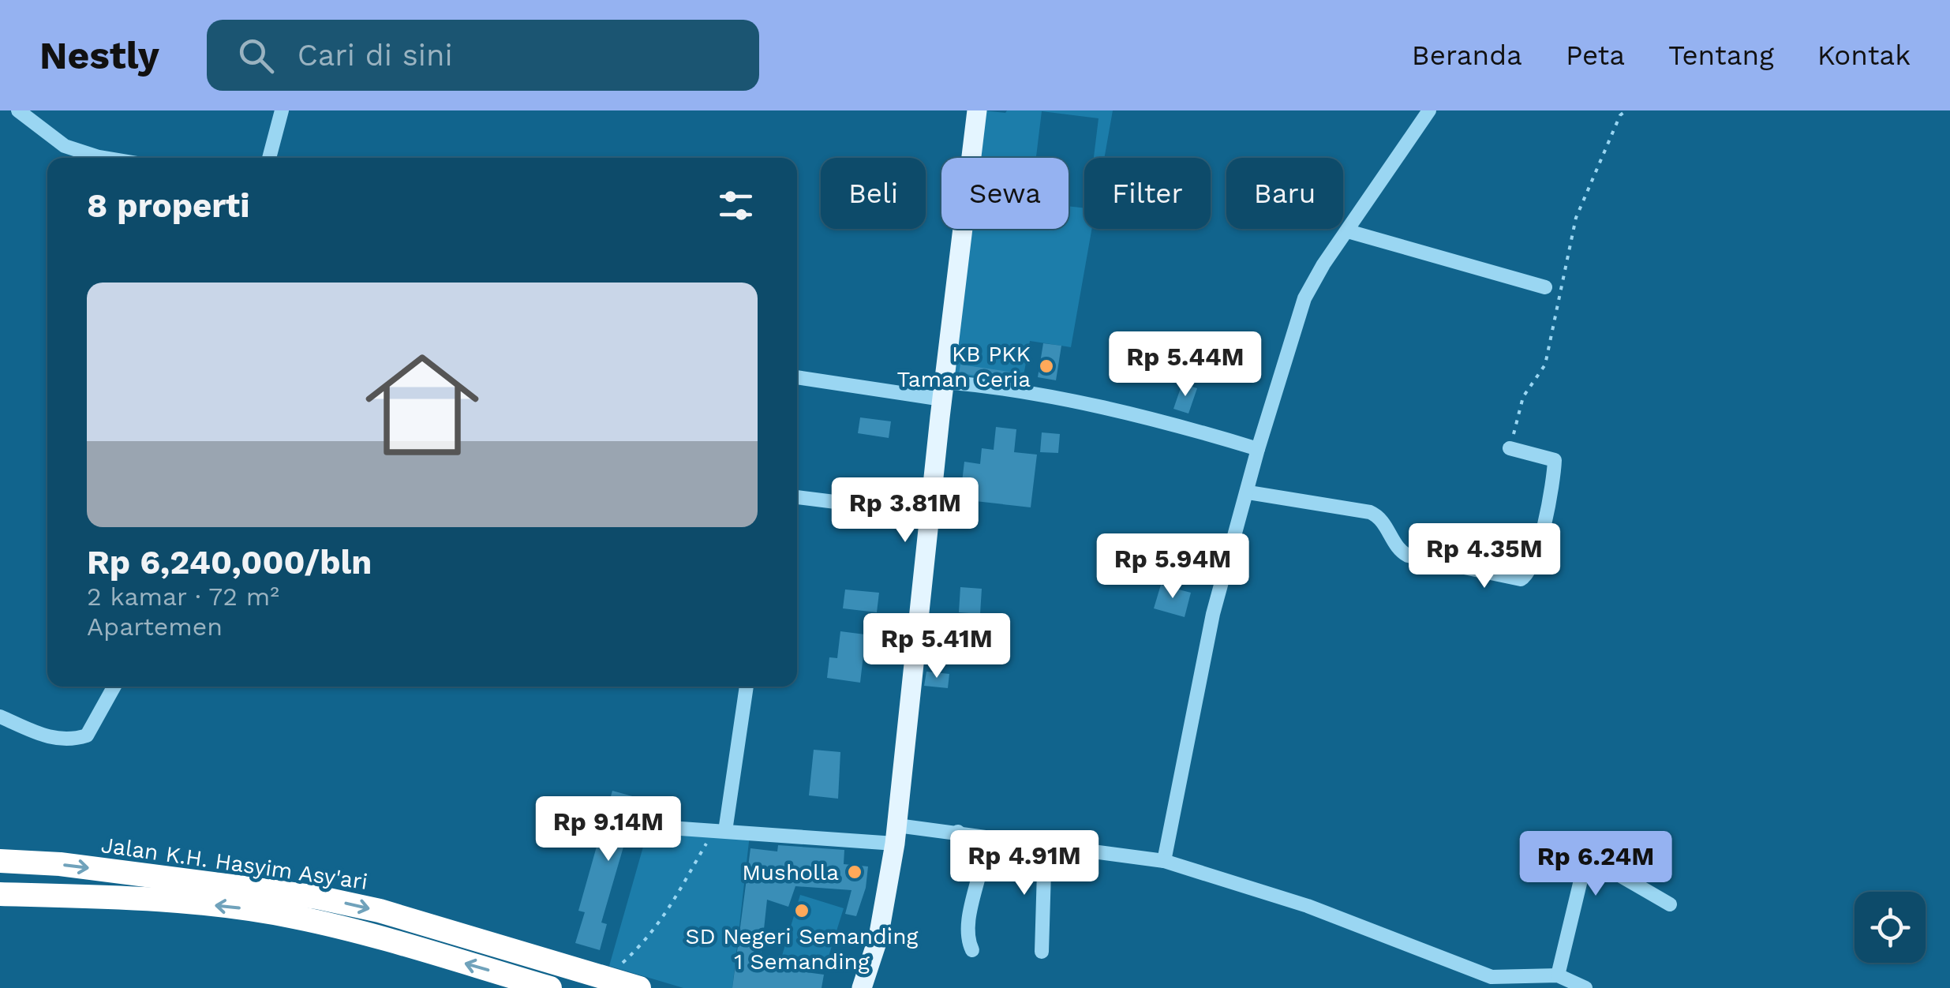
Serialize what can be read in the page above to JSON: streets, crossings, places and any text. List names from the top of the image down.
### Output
{
  "streets": {
    "highway": ["Jalan K.H. Hasyim Asy'ari"]
  },
  "places": ["KB PKK Taman Ceria", "Musholla", "SD Negeri Semanding 1 Semanding"],
  "page": {
    "header": "Nestly",
    "search": "Cari di sini",
    "nav": [
      "Beranda",
      "Peta",
      "Tentang",
      "Kontak"
    ],
    "chip": [
      "Beli",
      "Sewa",
      "Filter",
      "Baru"
    ],
    "heading": "8 properti",
    "list": [
      {
        "name": "Rp 6,240,000/bln",
        "note": "2 kamar · 72 m² · Apartemen"
      }
    ],
    "price": [
      "Rp 5.44M",
      "Rp 3.81M",
      "Rp 4.35M",
      "Rp 5.94M",
      "Rp 5.41M",
      "Rp 9.14M",
      "Rp 4.91M",
      "Rp 6.24M"
    ]
  }
}
